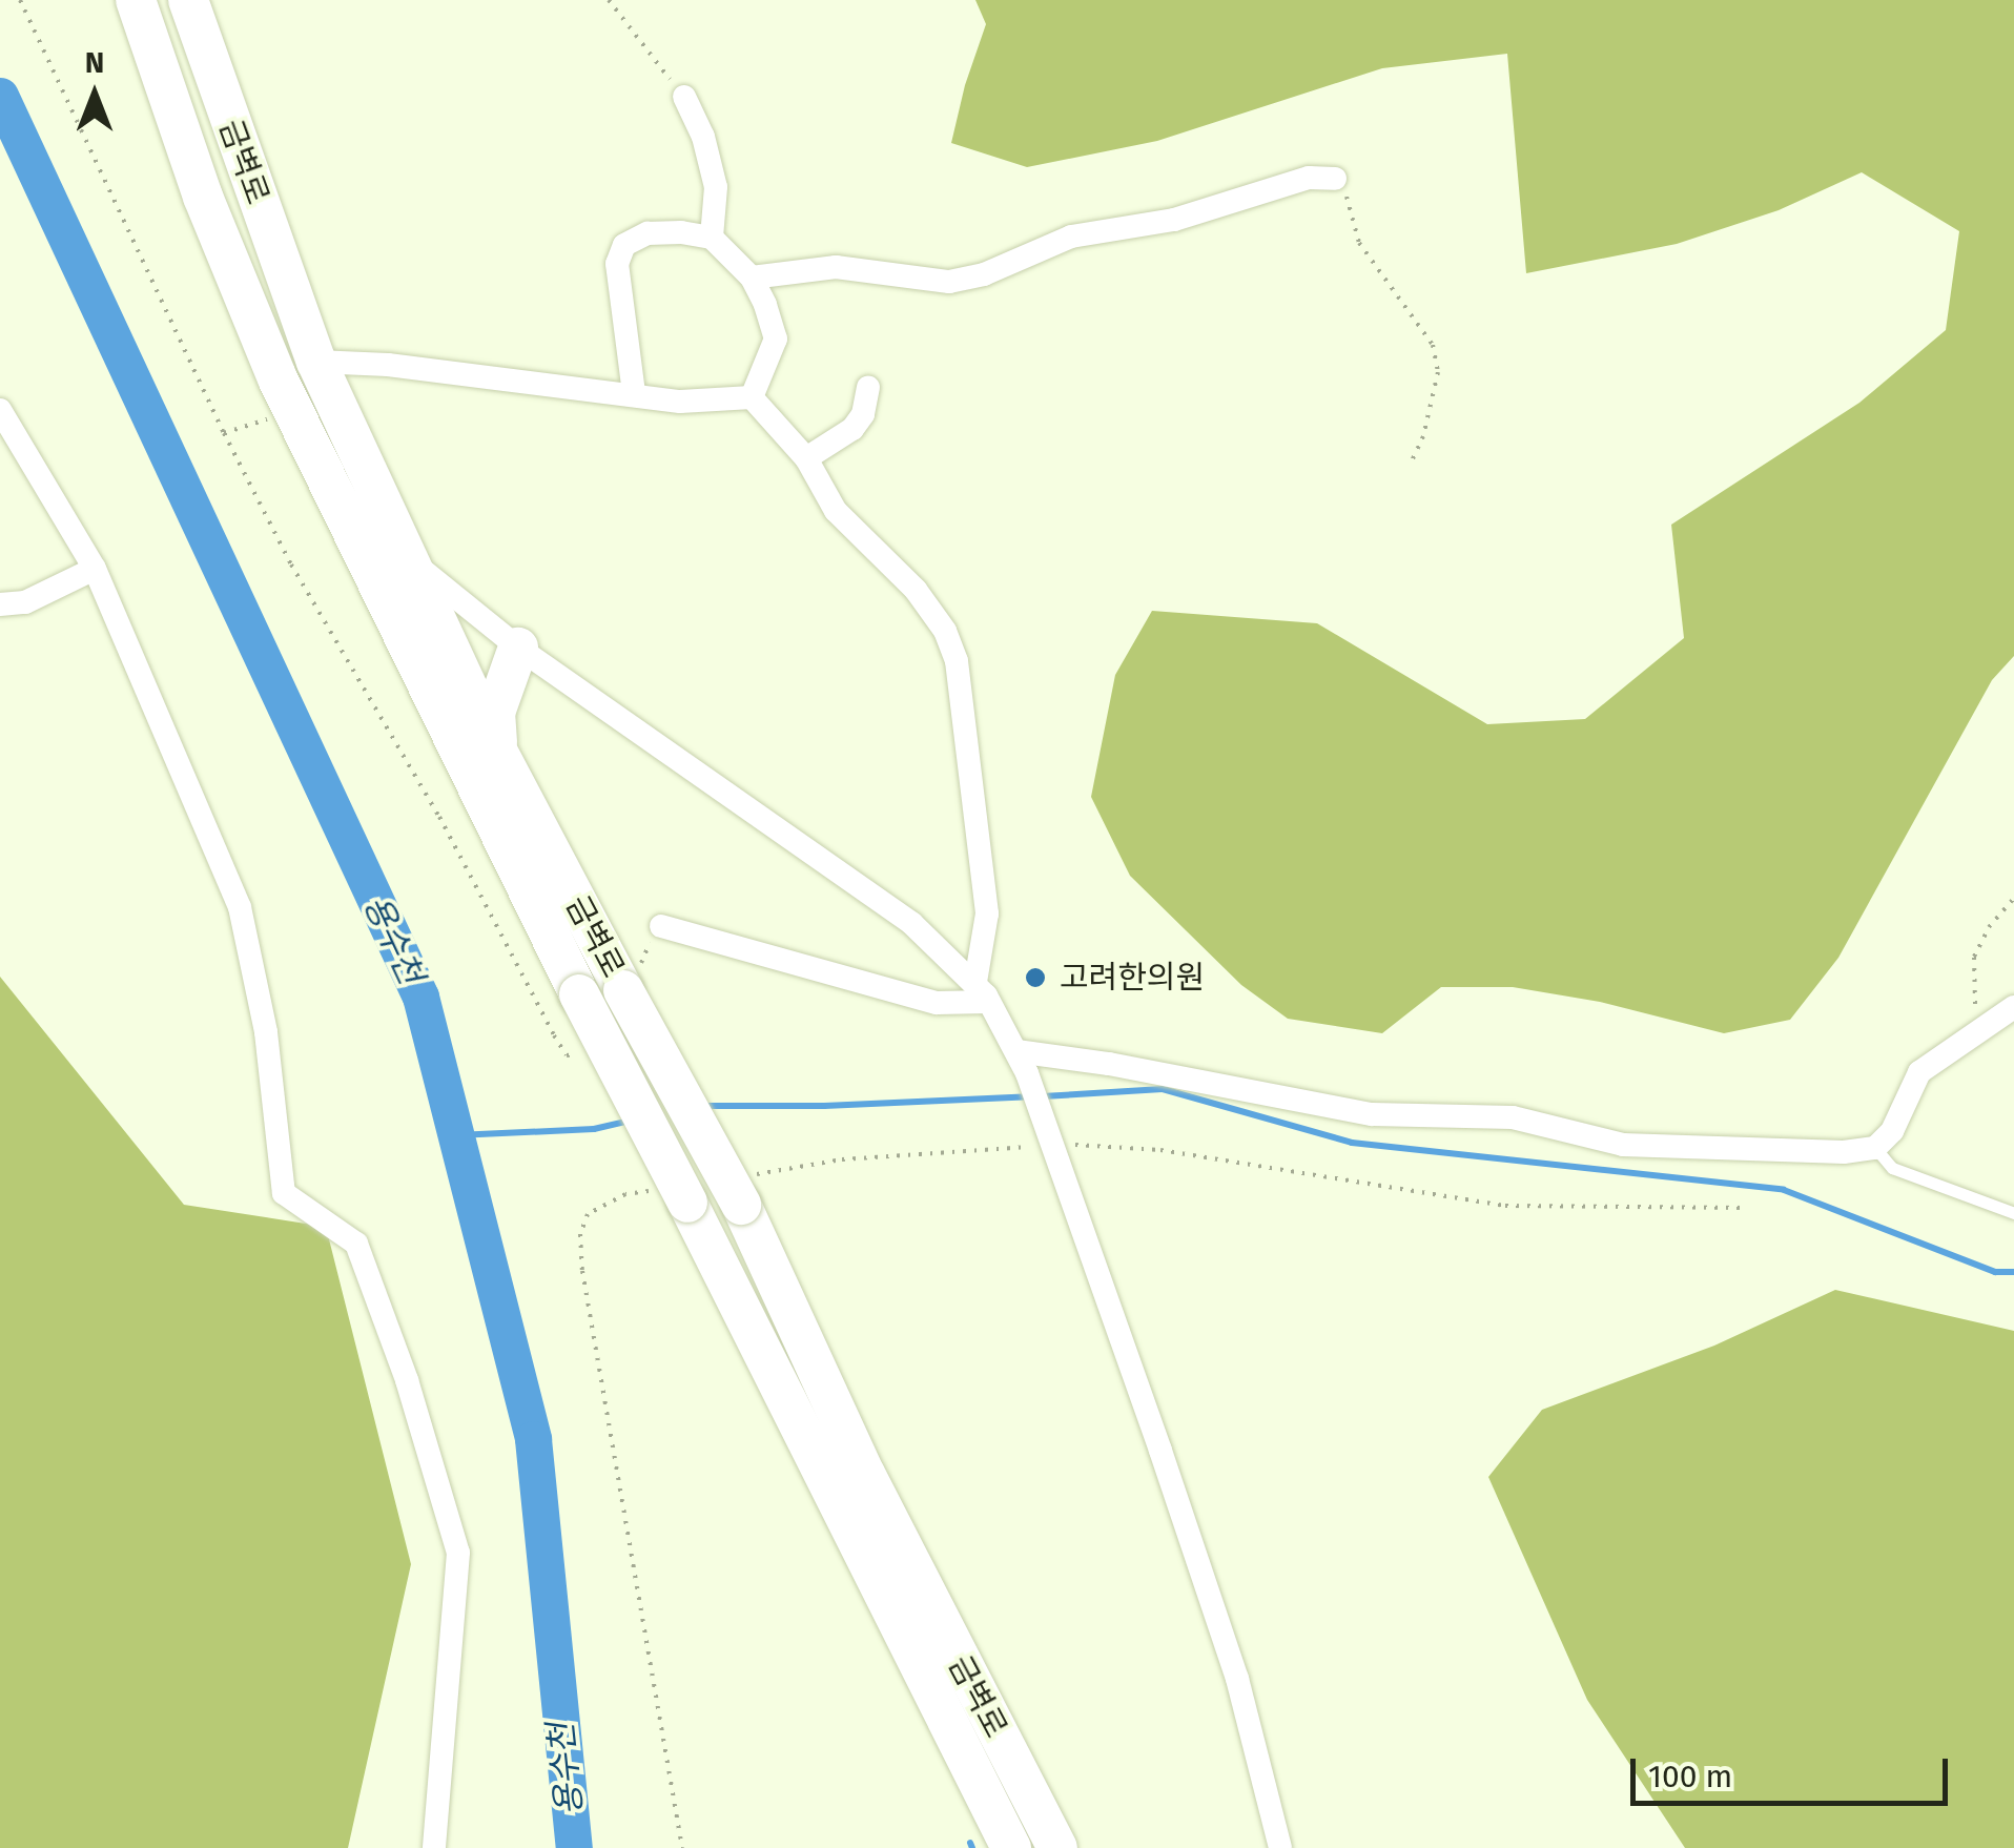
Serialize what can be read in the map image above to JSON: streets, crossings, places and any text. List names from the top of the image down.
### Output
{
  "streets": {
    "highway": ["금벽로"]
  },
  "water": ["용수천"],
  "places": ["고려한의원"],
  "scale_bar": "100 m",
  "north": "top"
}
